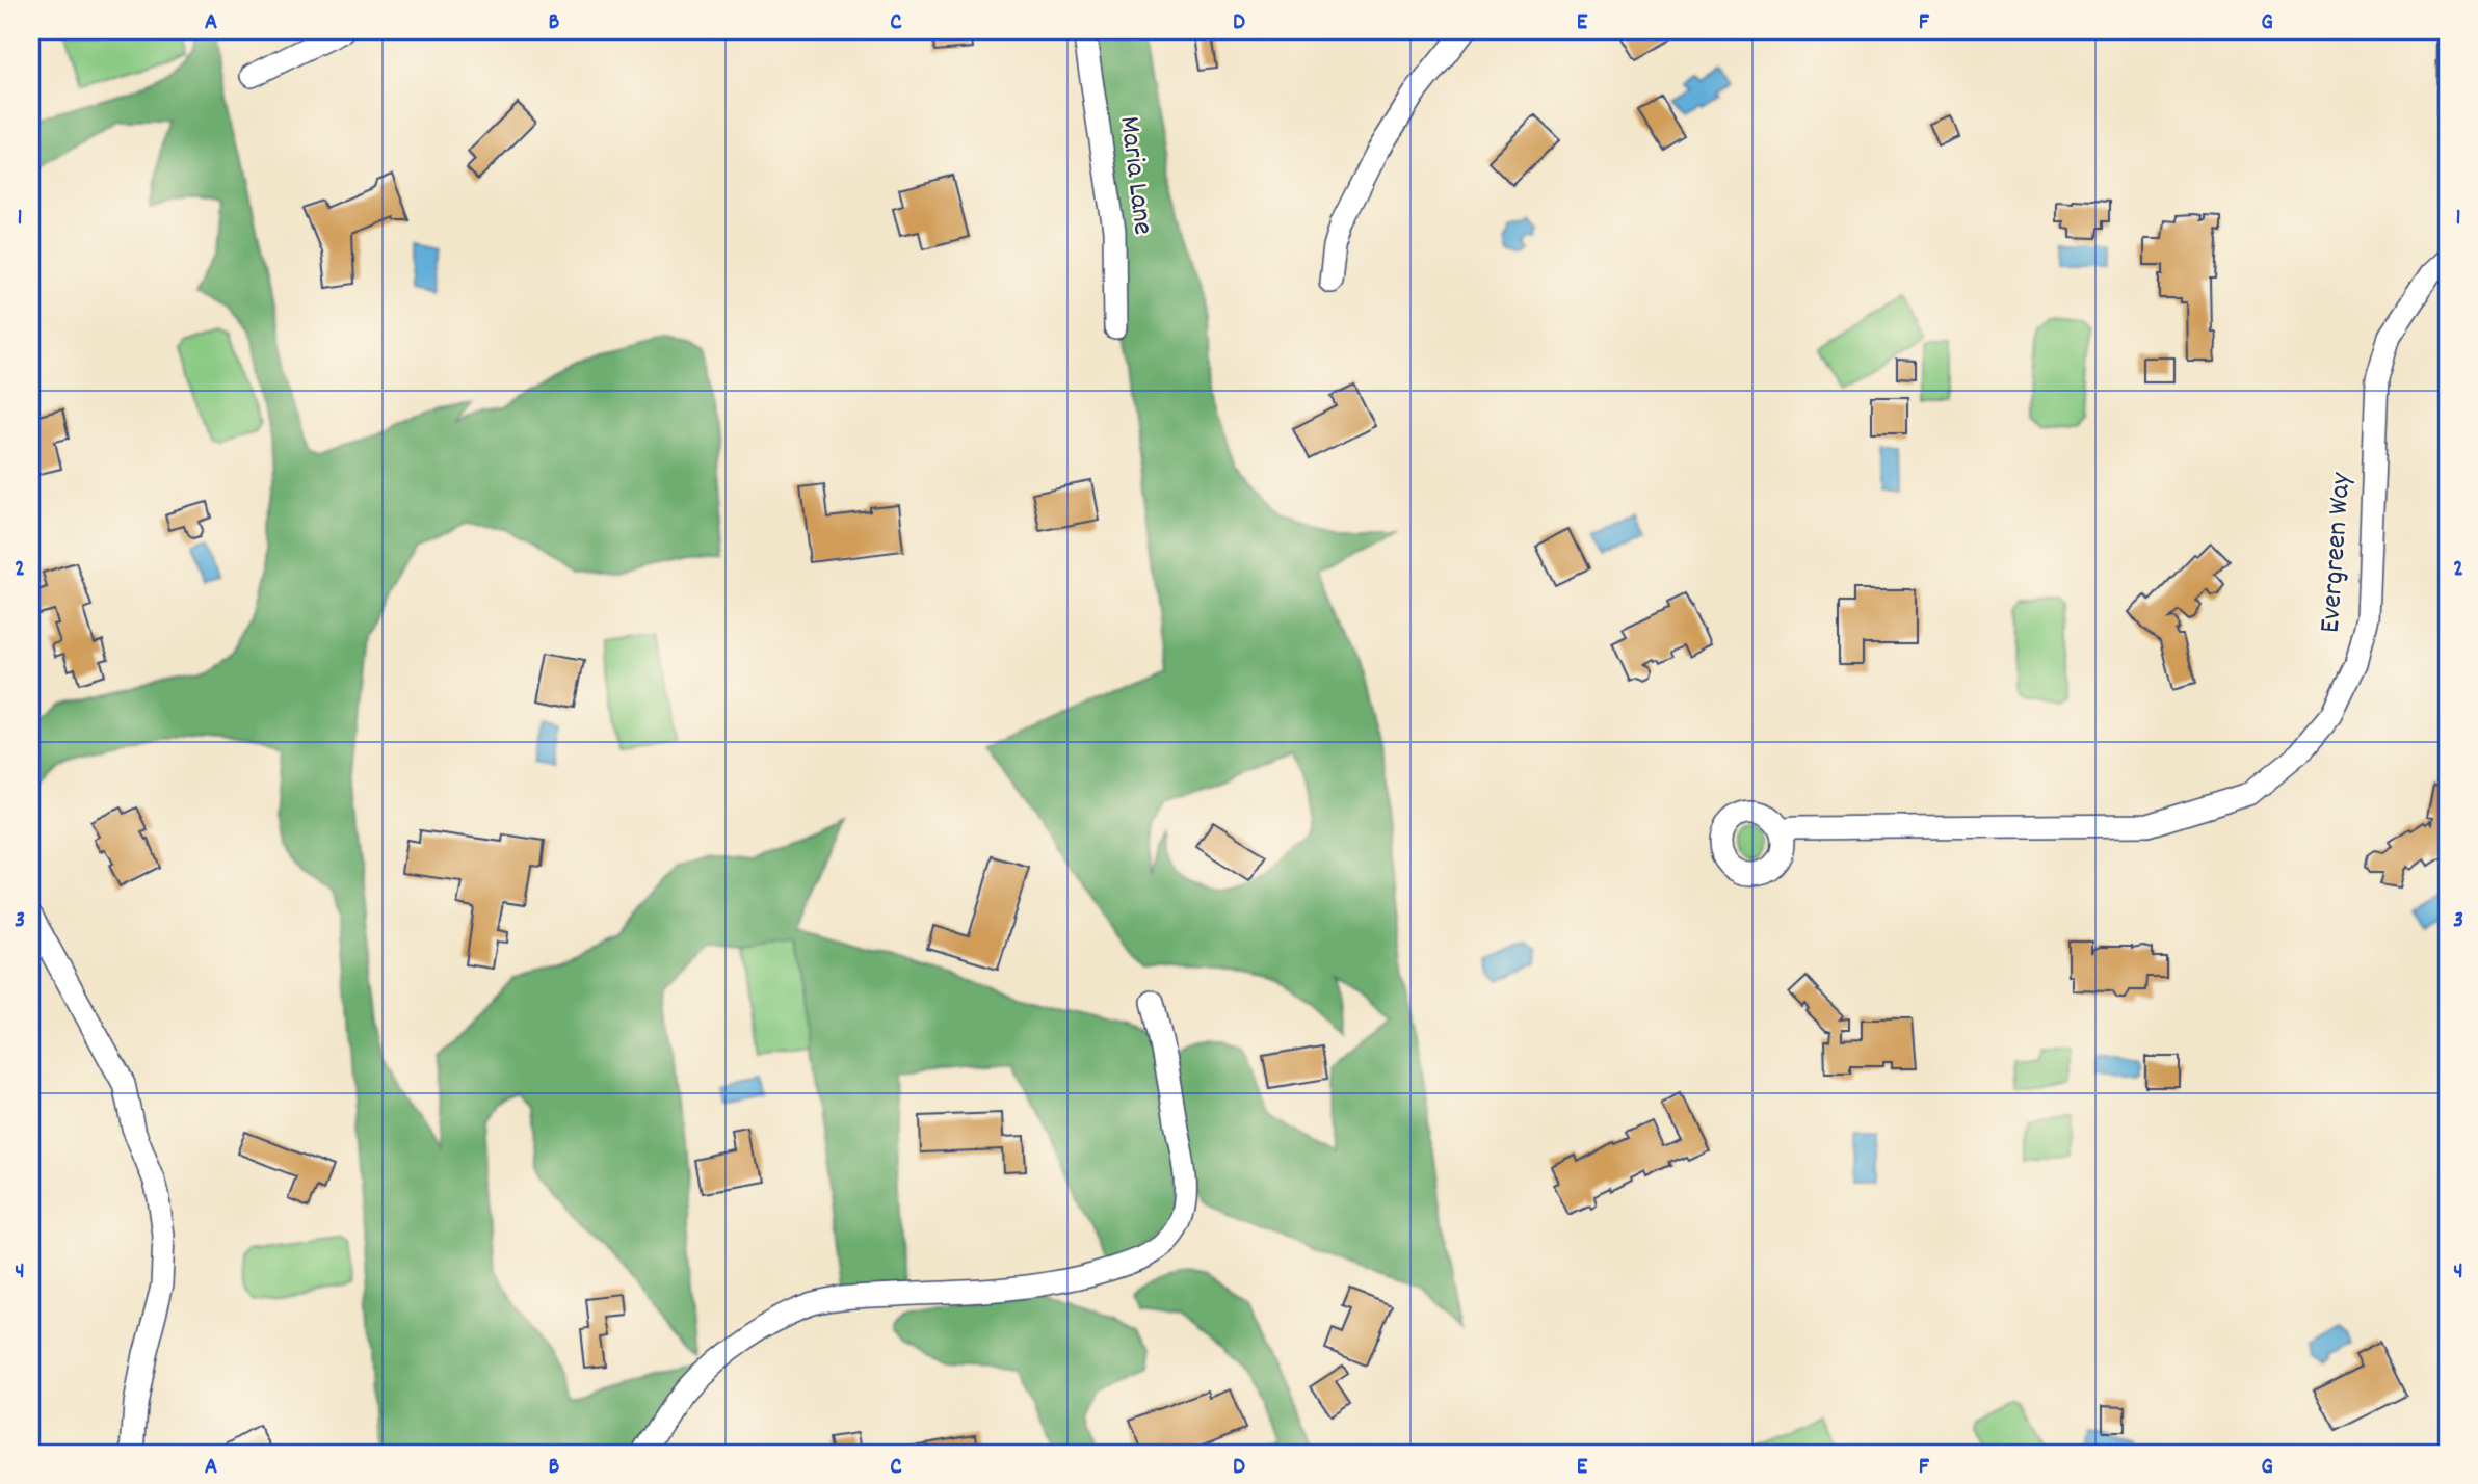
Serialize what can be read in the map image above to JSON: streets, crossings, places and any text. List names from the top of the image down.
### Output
{
  "streets": {
    "street": ["Maria Lane", "Evergreen Way"]
  },
  "grid": {
    "columns": [
      "A",
      "B",
      "C",
      "D",
      "E",
      "F",
      "G"
    ],
    "rows": [
      "1",
      "2",
      "3",
      "4"
    ]
  }
}
